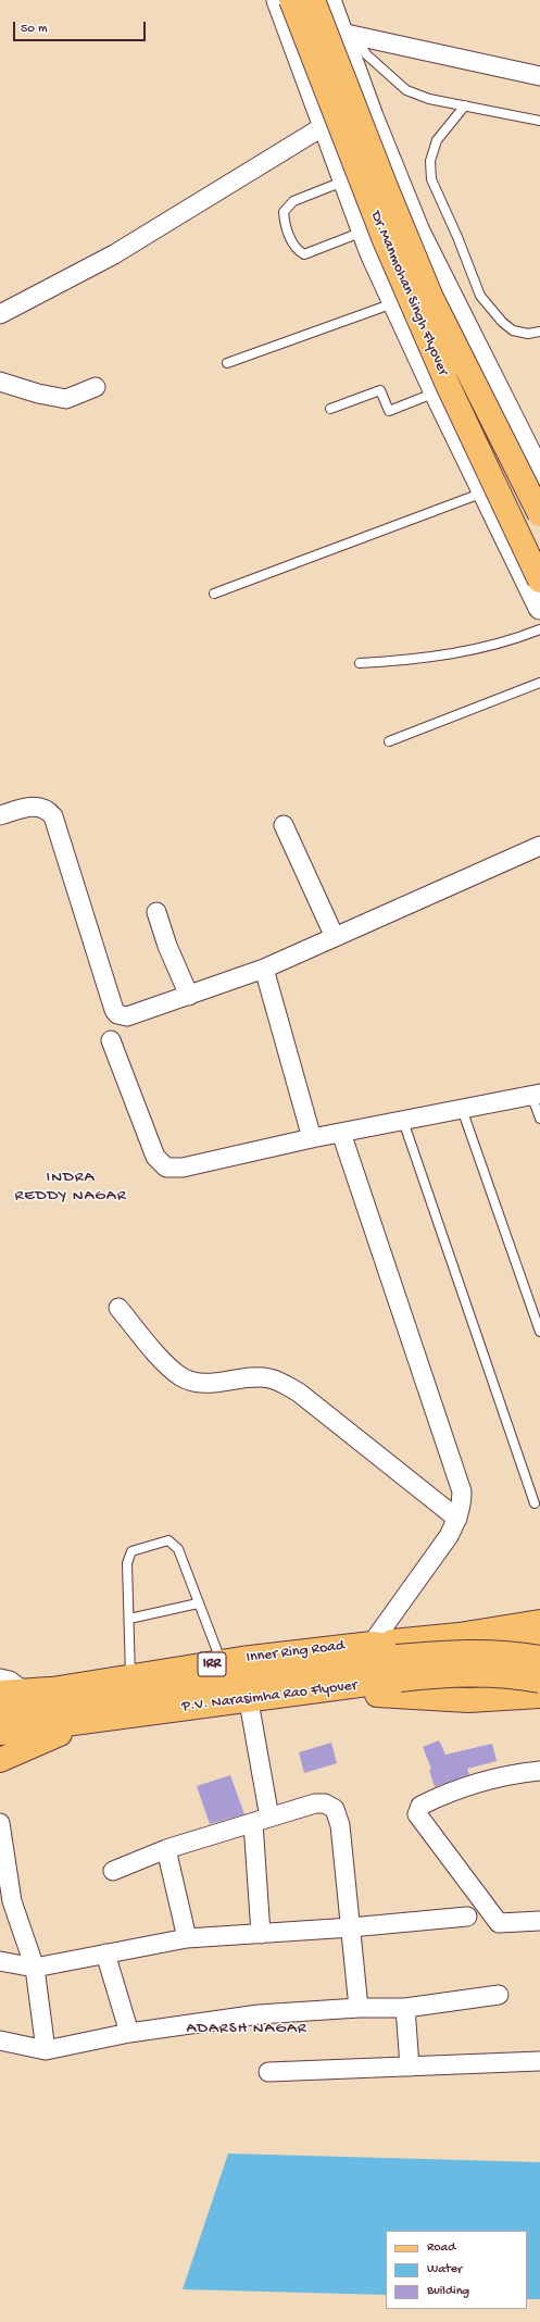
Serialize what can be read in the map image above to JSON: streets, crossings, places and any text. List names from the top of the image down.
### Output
{
  "streets": {
    "main road": [
      "Dr.Manmohan Singh Flyover",
      "Inner Ring Road",
      "IRR",
      "P.V. Narasimha Rao Flyover"
    ]
  },
  "crossings": [
    ["Inner Ring Road", "IRR"]
  ],
  "districts": ["INDRA REDDY NAGAR", "ADARSH NAGAR"],
  "legend": ["Road", "Water", "Building"],
  "scale_bar": "50 m"
}
